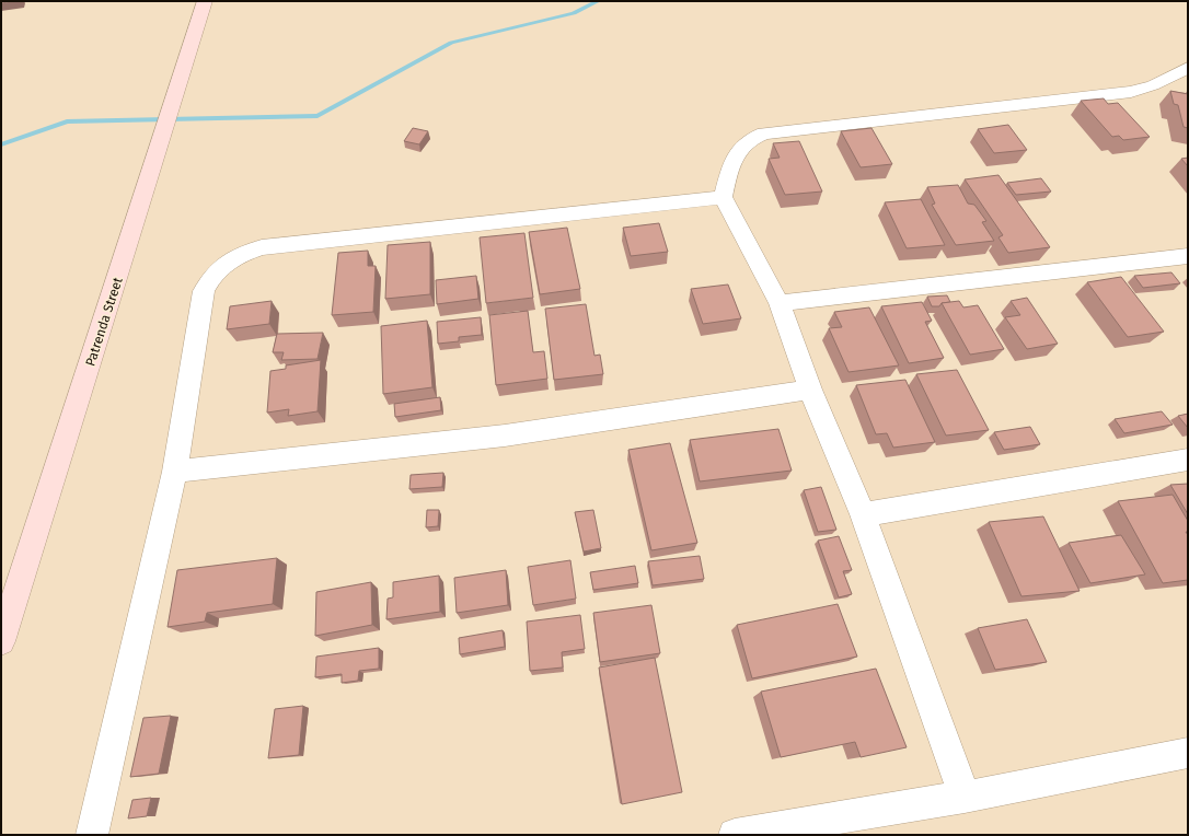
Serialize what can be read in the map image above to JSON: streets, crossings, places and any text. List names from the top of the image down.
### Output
{
  "streets": {
    "street": ["Patrenda Street"]
  }
}
